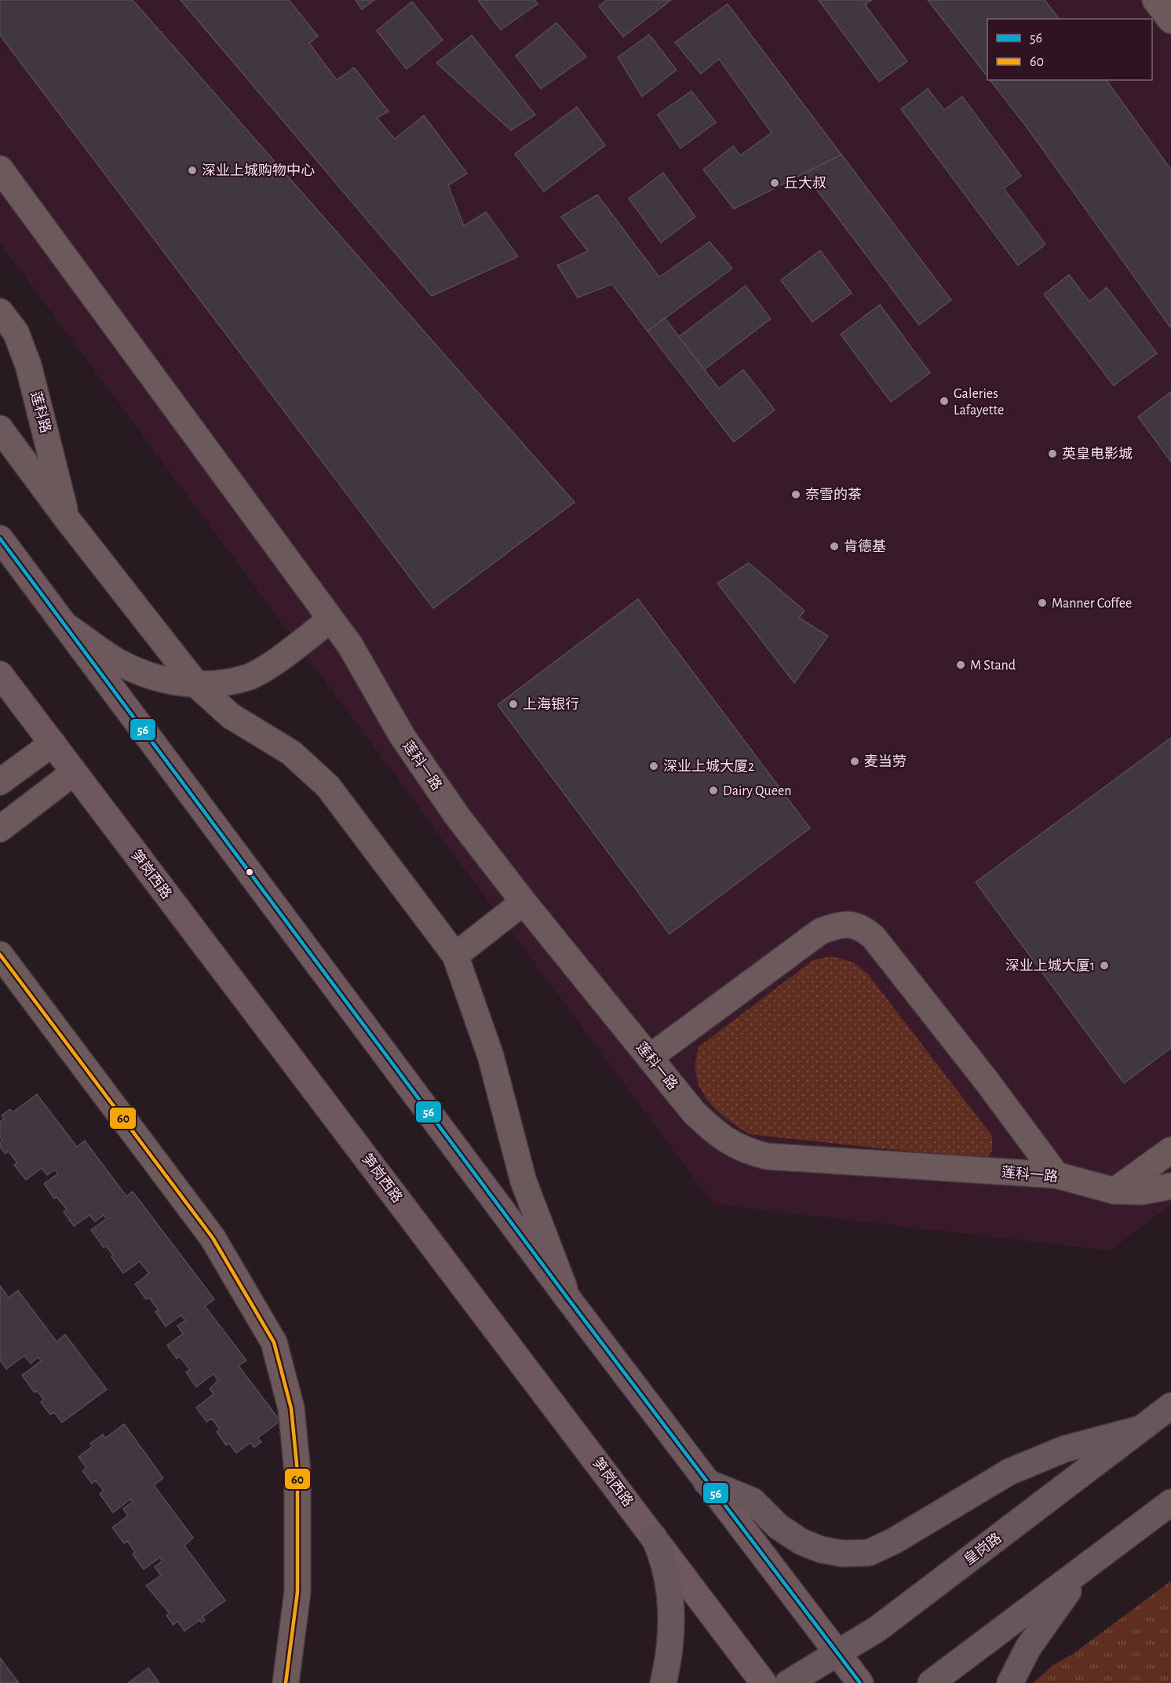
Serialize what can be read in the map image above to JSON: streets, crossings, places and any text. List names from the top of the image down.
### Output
{
  "streets": {
    "highway": ["皇岗路"],
    "main road": ["笋岗西路"],
    "street": ["莲科路", "莲科一路"]
  },
  "places": [
    "深业上城购物中心",
    "丘大叔",
    "Galeries Lafayette",
    "英皇电影城",
    "奈雪的茶",
    "肯德基",
    "Manner Coffee",
    "M Stand",
    "上海银行",
    "麦当劳",
    "深业上城大厦2",
    "Dairy Queen",
    "深业上城大厦1"
  ],
  "lines": ["transit line 56", "transit line 60"],
  "legend": ["56", "60"]
}
